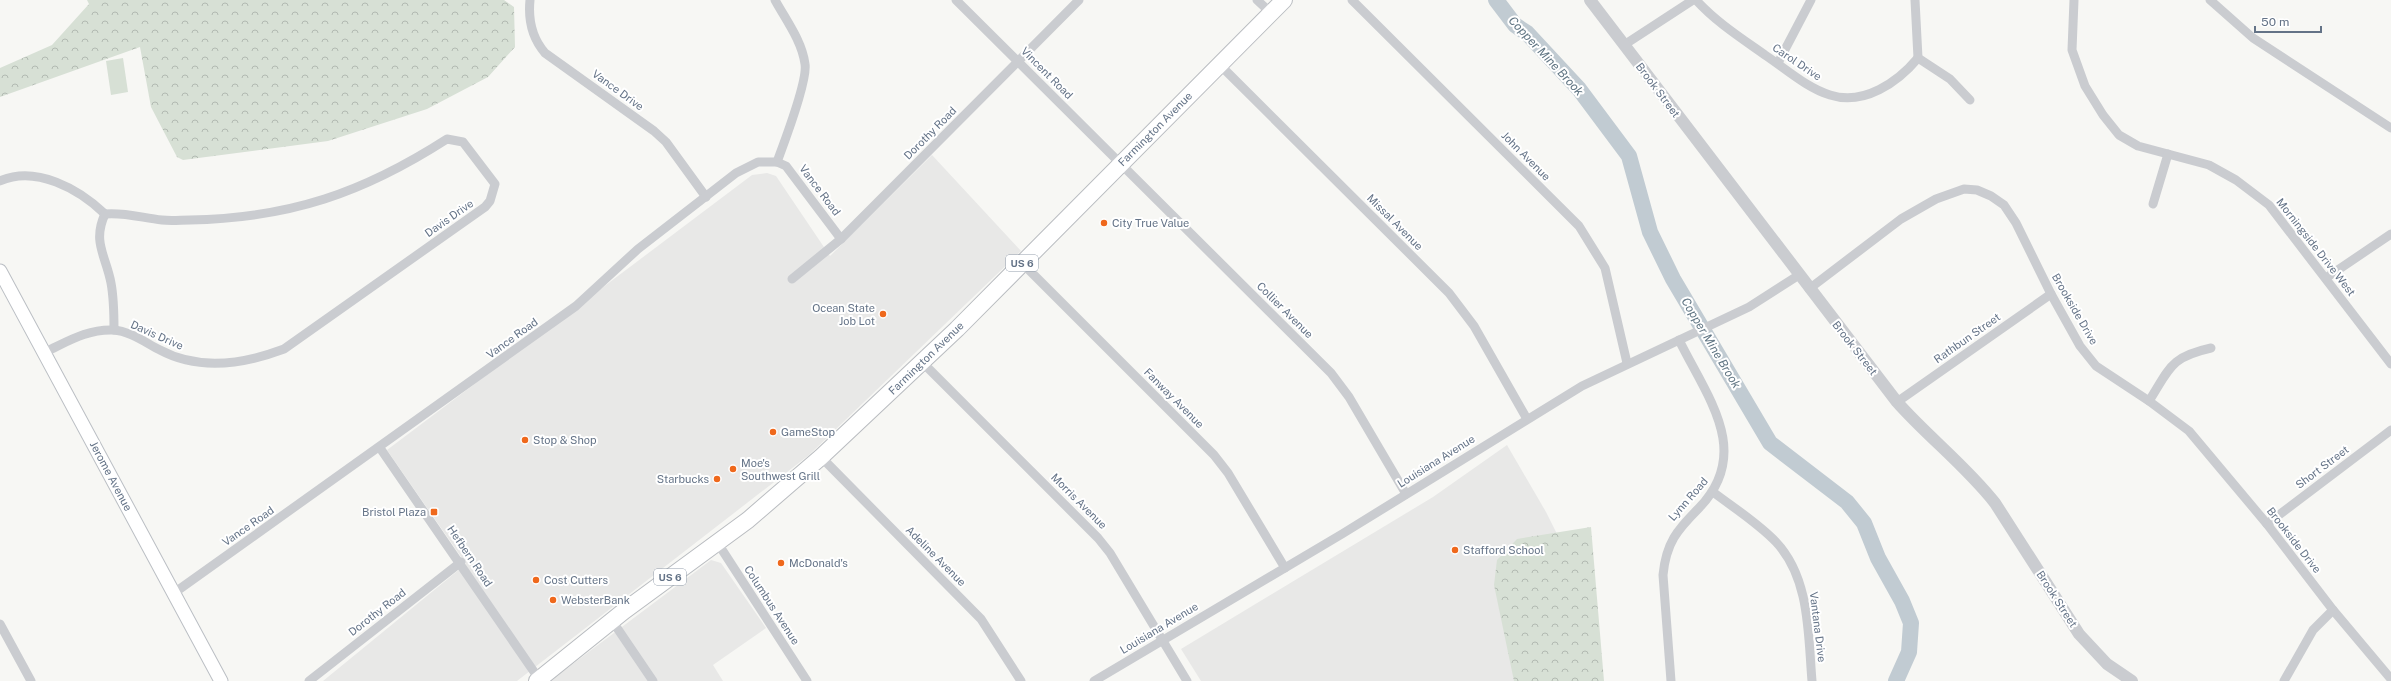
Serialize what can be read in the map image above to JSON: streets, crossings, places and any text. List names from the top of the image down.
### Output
{
  "streets": {
    "highway": ["Farmington Avenue", "US 6"],
    "main road": ["Jerome Avenue"],
    "street": [
      "Carol Drive",
      "Vincent Road",
      "Vance Drive",
      "Brook Street",
      "Dorothy Road",
      "John Avenue",
      "Vance Road",
      "Davis Drive",
      "Missal Avenue",
      "Morningside Drive West",
      "Brookside Drive",
      "Collier Avenue",
      "Rathbun Street",
      "Fanway Avenue",
      "Louisiana Avenue",
      "Short Street",
      "Lynn Road",
      "Morris Avenue",
      "Hefbern Road",
      "Adeline Avenue",
      "Columbus Avenue",
      "Vantana Drive"
    ]
  },
  "crossings": [
    ["Vincent Road", "Farmington Avenue"],
    ["Vincent Road", "Dorothy Road"],
    ["Vincent Road", "Collier Avenue"],
    ["Vance Drive", "Vance Road"],
    ["Brook Street", "Brookside Drive"],
    ["Brook Street", "Rathbun Street"],
    ["Brook Street", "Louisiana Avenue"],
    ["Farmington Avenue", "Missal Avenue"],
    ["Farmington Avenue", "Collier Avenue"],
    ["Farmington Avenue", "Fanway Avenue"],
    ["Farmington Avenue", "Morris Avenue"],
    ["Farmington Avenue", "Hefbern Road"],
    ["Farmington Avenue", "Adeline Avenue"],
    ["Farmington Avenue", "Columbus Avenue"],
    ["Dorothy Road", "Vance Road"],
    ["Dorothy Road", "Hefbern Road"],
    ["John Avenue", "Louisiana Avenue"],
    ["Vance Road", "Jerome Avenue"],
    ["Vance Road", "Hefbern Road"],
    ["Davis Drive", "Jerome Avenue"],
    ["Missal Avenue", "Louisiana Avenue"],
    ["Brookside Drive", "Rathbun Street"],
    ["Brookside Drive", "Short Street"],
    ["Collier Avenue", "Louisiana Avenue"],
    ["Fanway Avenue", "Louisiana Avenue"],
    ["Louisiana Avenue", "Lynn Road"],
    ["Louisiana Avenue", "Morris Avenue"],
    ["Lynn Road", "Vantana Drive"]
  ],
  "water": ["Copper Mine Brook"],
  "places": {
    "other": [
      "City True Value",
      "Ocean State Job Lot",
      "GameStop",
      "Stop & Shop",
      "Moe's Southwest Grill",
      "Starbucks",
      "Stafford School",
      "McDonald's",
      "Cost Cutters",
      "WebsterBank"
    ],
    "transit": ["Bristol Plaza"]
  },
  "scale_bar": "50 m"
}
